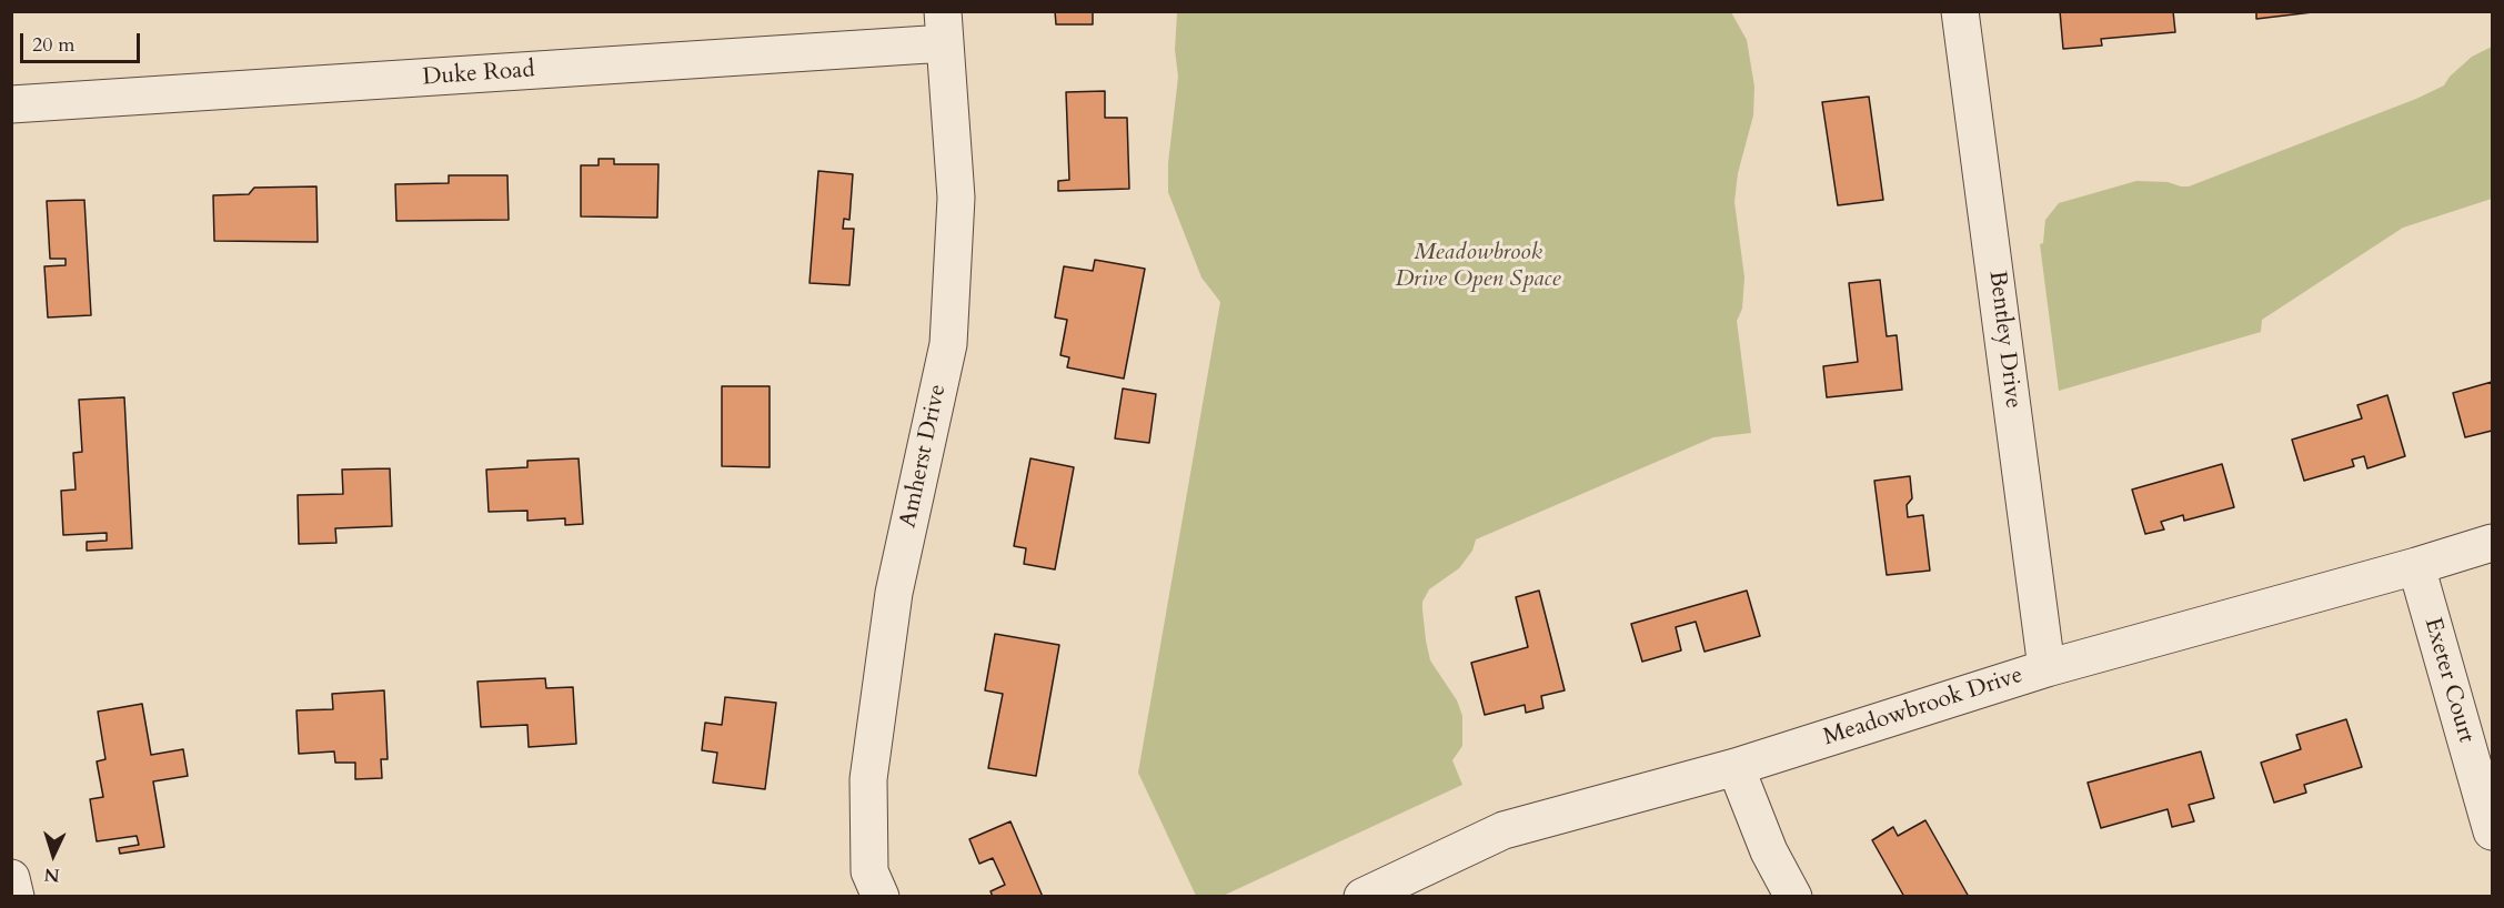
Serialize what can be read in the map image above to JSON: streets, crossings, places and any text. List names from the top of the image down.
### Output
{
  "streets": {
    "street": [
      "Duke Road",
      "Bentley Drive",
      "Amherst Drive",
      "Exeter Court",
      "Meadowbrook Drive"
    ]
  },
  "crossings": [
    ["Duke Road", "Amherst Drive"],
    ["Bentley Drive", "Meadowbrook Drive"],
    ["Exeter Court", "Meadowbrook Drive"]
  ],
  "parks": ["Meadowbrook Drive Open Space"],
  "scale_bar": "20 m",
  "north": "bottom"
}
